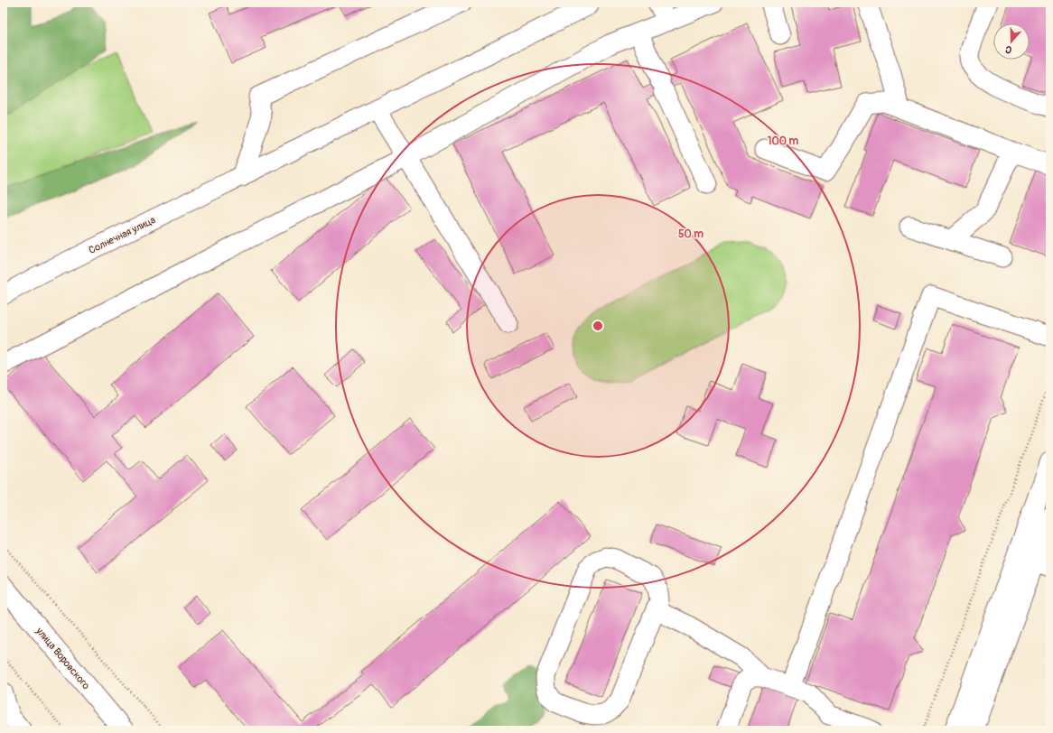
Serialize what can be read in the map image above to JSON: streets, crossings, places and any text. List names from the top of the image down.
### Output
{
  "streets": {
    "main road": ["улица Воровского"],
    "street": ["Солнечная улица"]
  },
  "north": "bottom",
  "rings": ["100 m", "50 m"]
}
